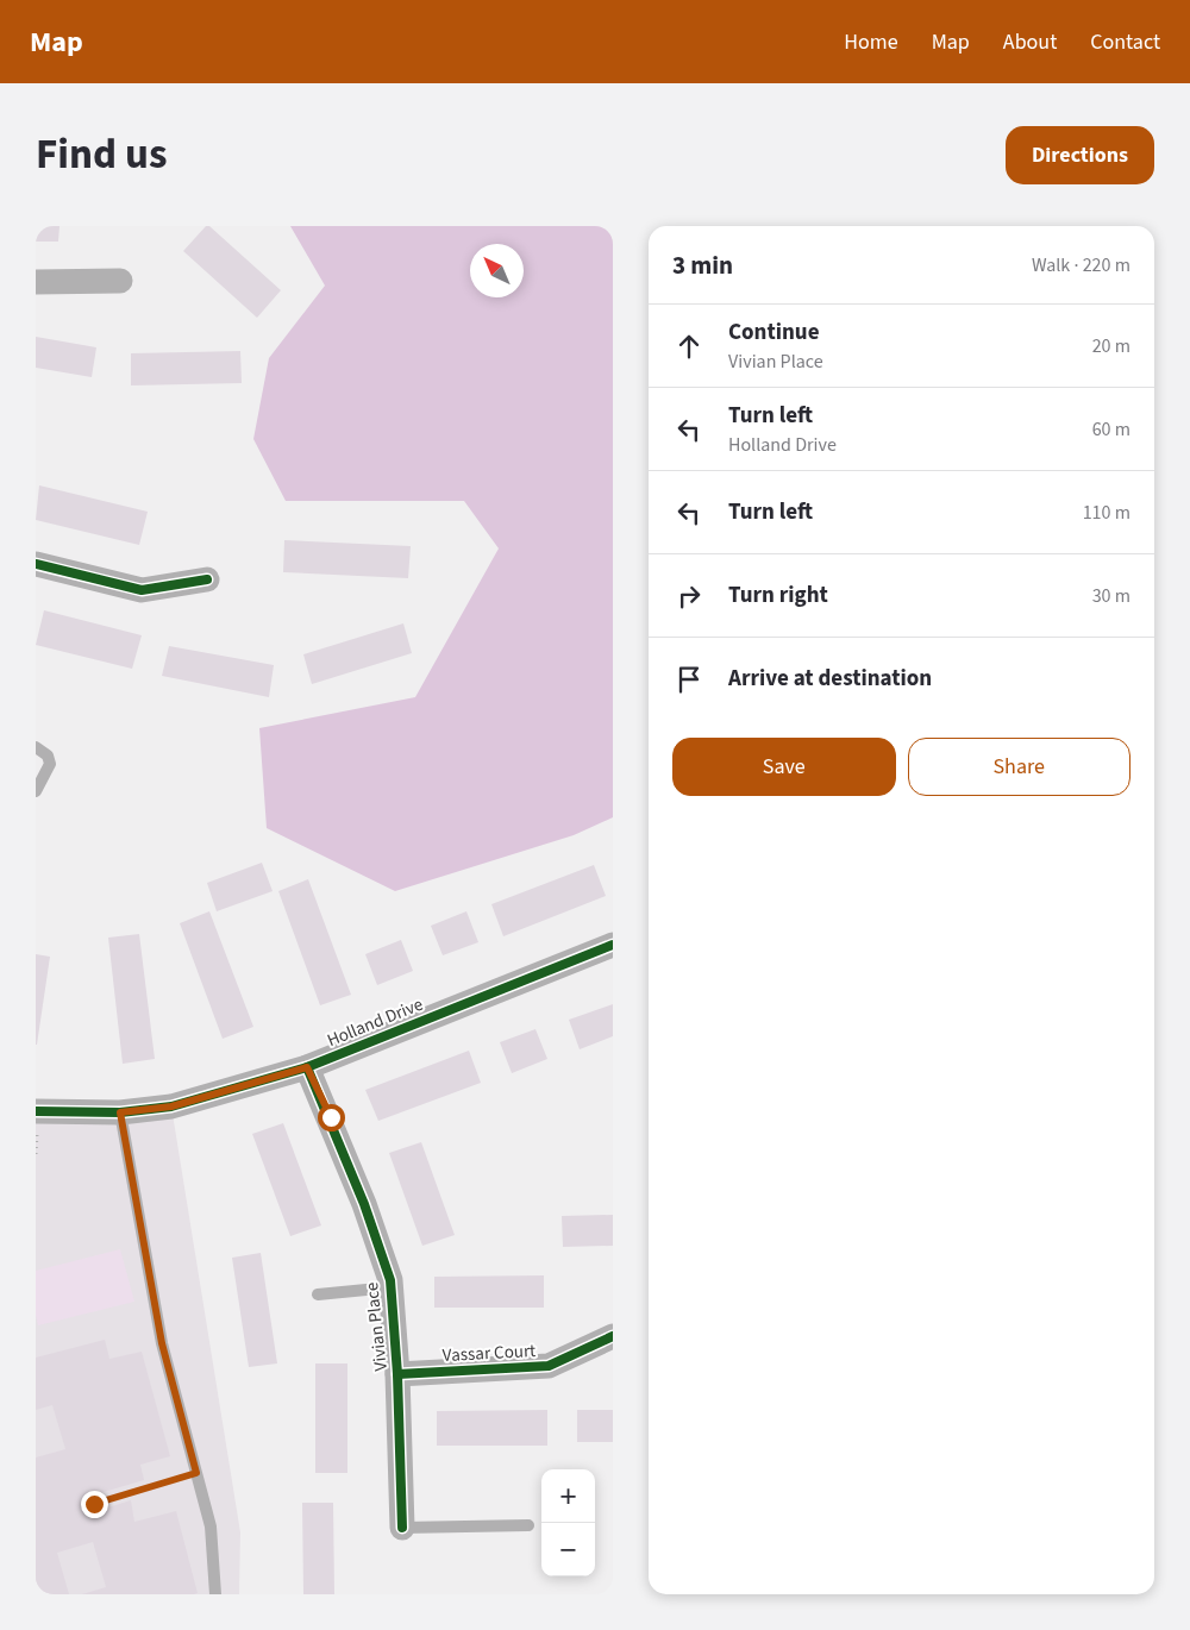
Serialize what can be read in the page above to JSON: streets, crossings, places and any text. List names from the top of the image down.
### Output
{
  "streets": {
    "street": ["Holland Drive", "Vivian Place", "Vassar Court"]
  },
  "crossings": [
    ["Holland Drive", "Vivian Place"],
    ["Vivian Place", "Vassar Court"]
  ],
  "north": "top left",
  "page": {
    "header": "Map",
    "nav": [
      "Home",
      "Map",
      "About",
      "Contact"
    ],
    "title": "Find us",
    "buttons": [
      "Directions",
      ["Save", "Share"]
    ],
    "heading": ["3 min", "Walk · 220 m"],
    "list": [
      ["Continue", "Vivian Place", "20 m"],
      ["Turn left", "Holland Drive", "60 m"],
      ["Turn left", "110 m"],
      ["Turn right", "30 m"],
      "Arrive at destination"
    ],
    "map_buttons": ["+", "−"]
  }
}
